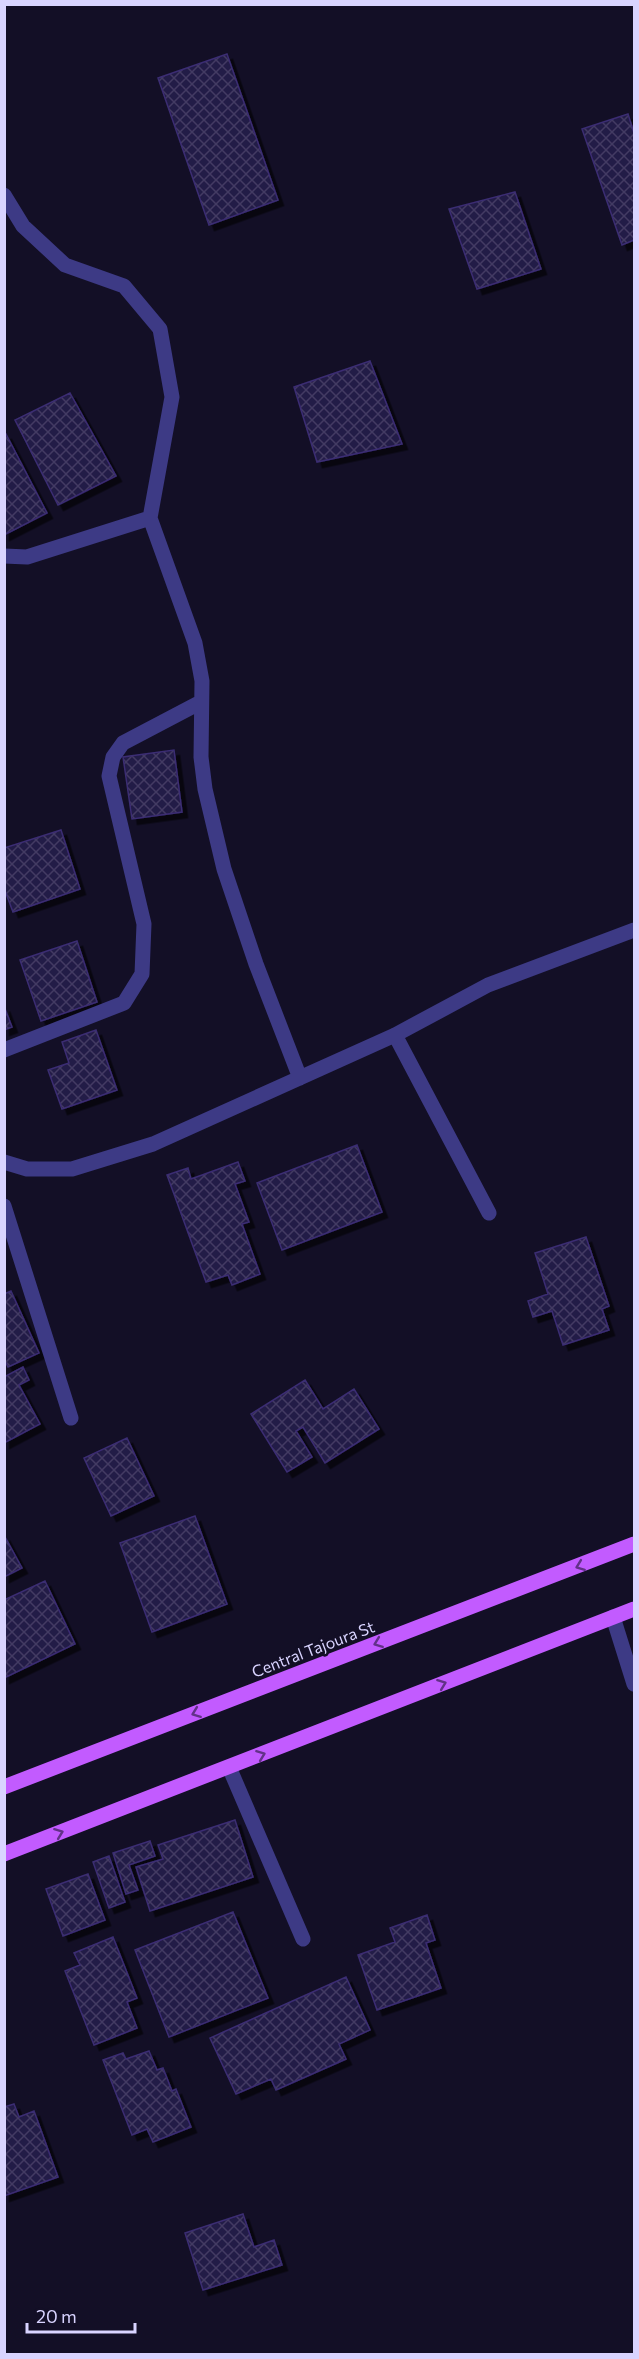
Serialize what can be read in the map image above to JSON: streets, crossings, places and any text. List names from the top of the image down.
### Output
{
  "streets": {
    "main road": ["Central Tajoura St"]
  },
  "scale_bar": "20 m"
}
